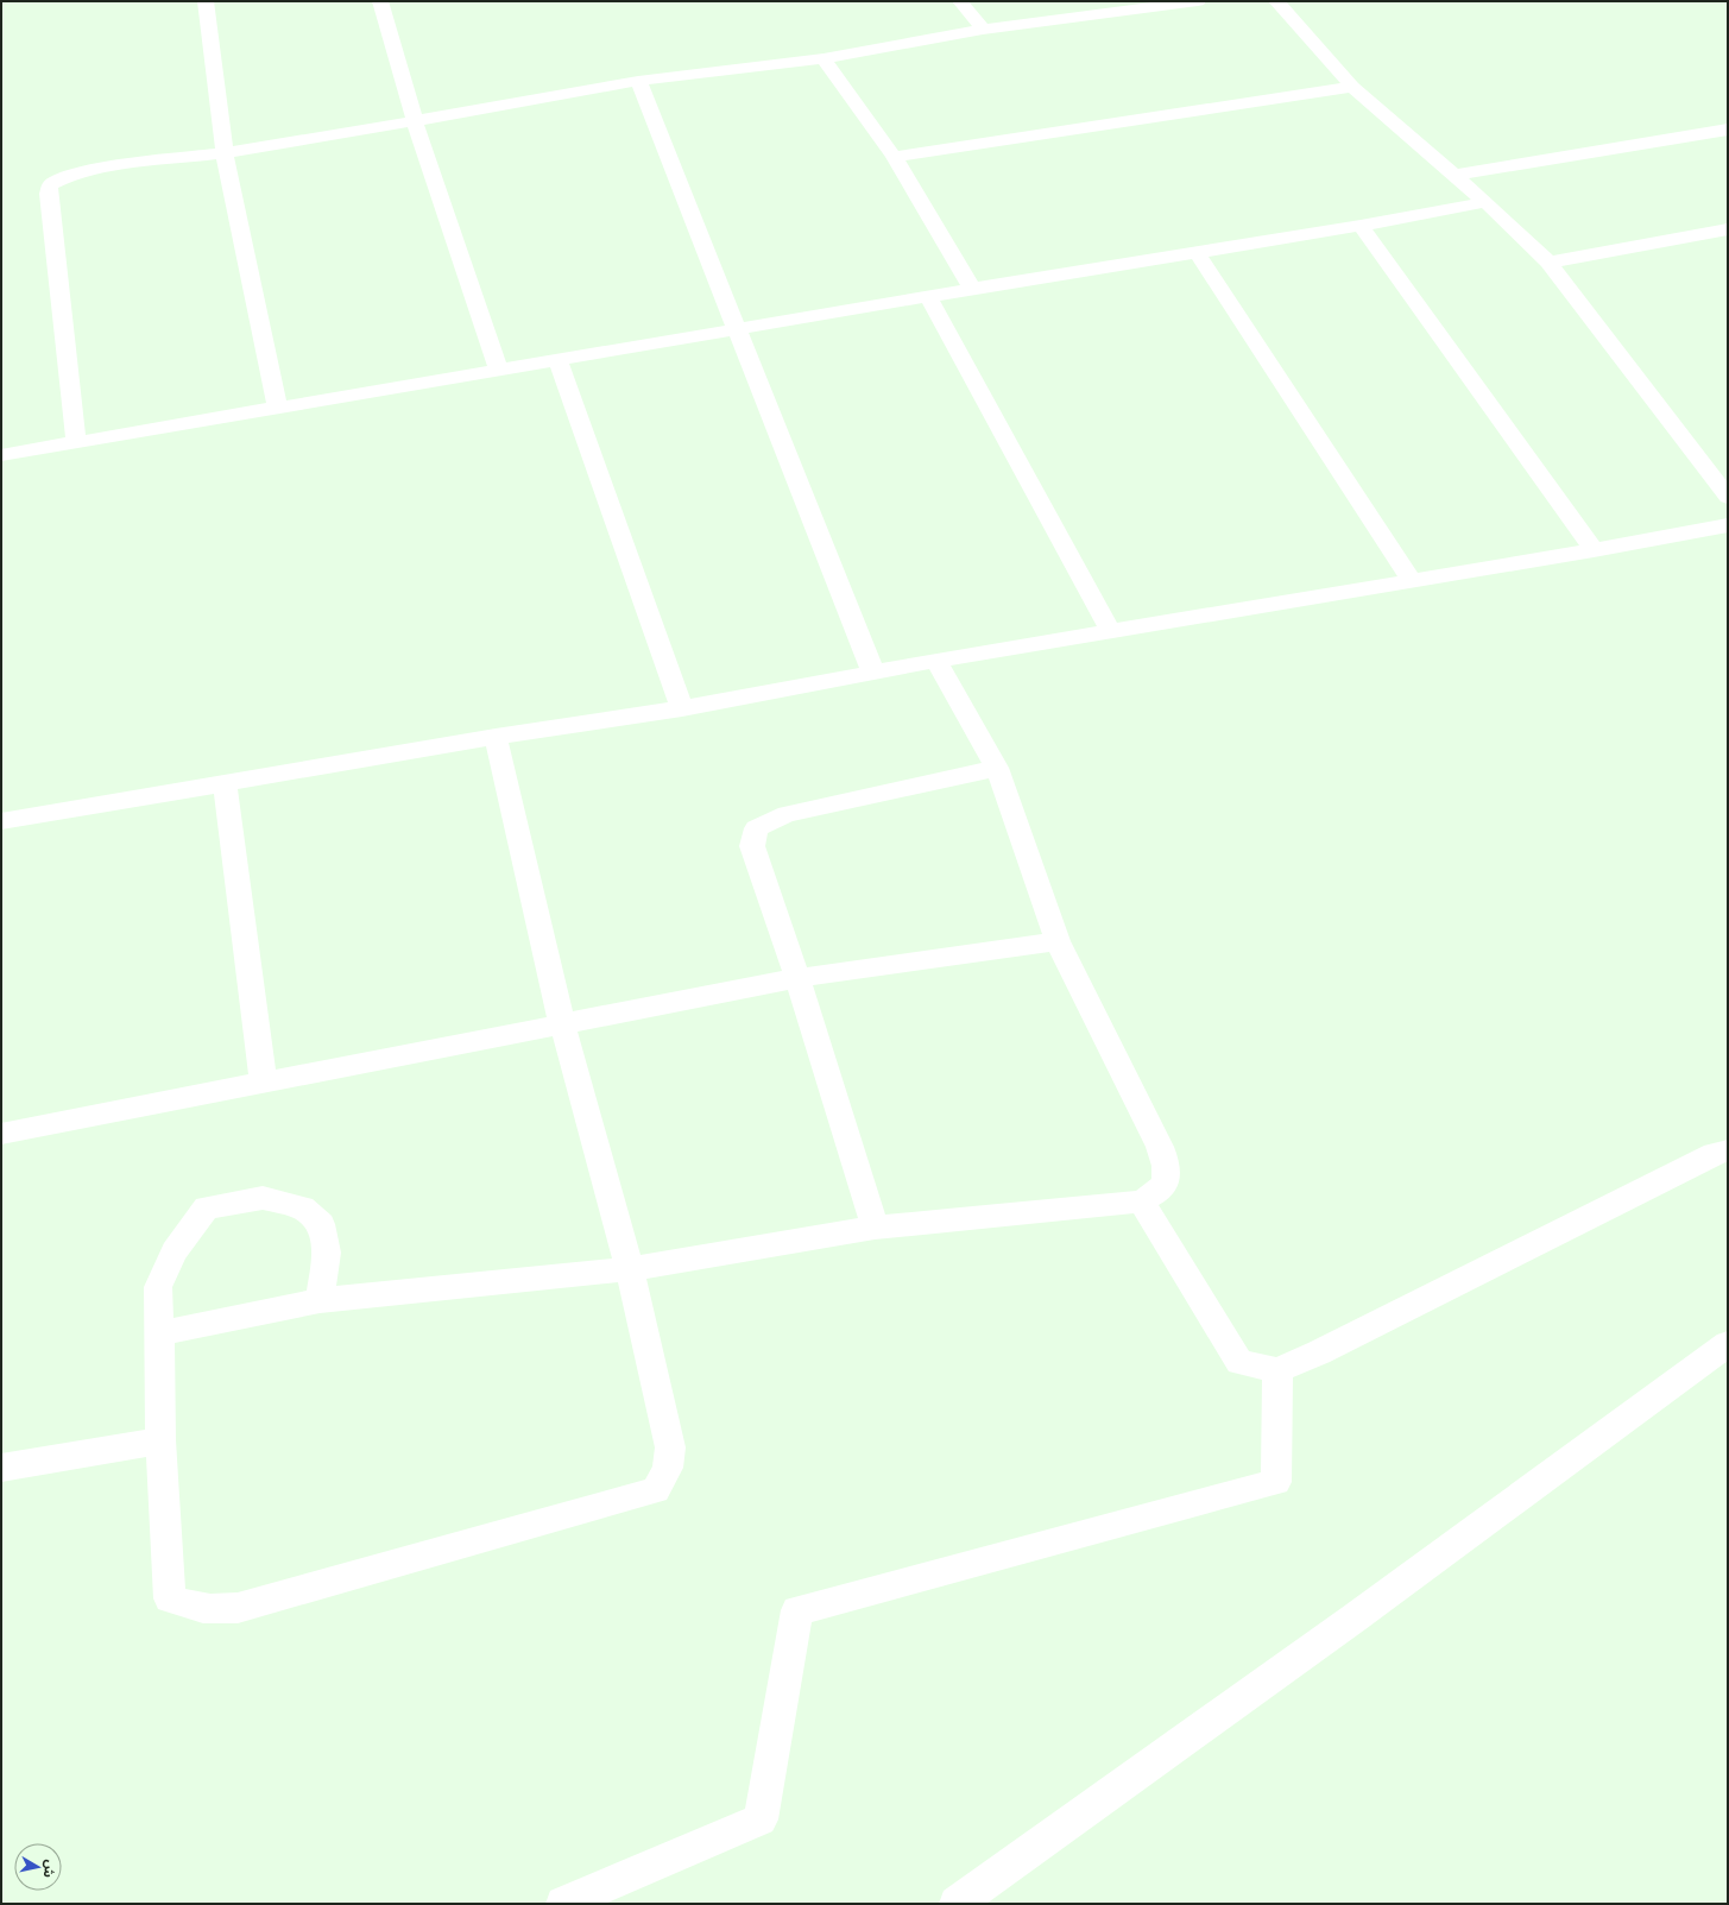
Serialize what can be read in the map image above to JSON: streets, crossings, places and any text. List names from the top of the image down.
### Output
{
  "north": "right"
}
